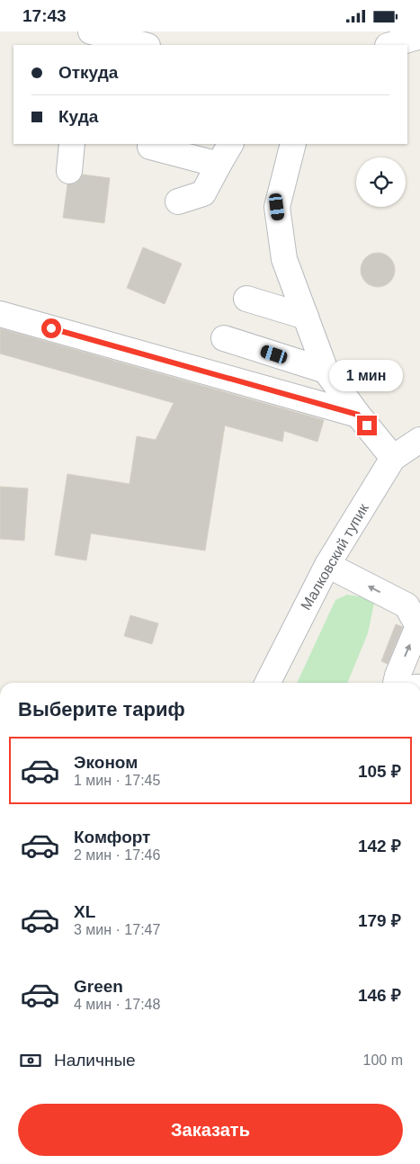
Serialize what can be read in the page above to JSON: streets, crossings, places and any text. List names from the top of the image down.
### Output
{
  "streets": {
    "street": ["Малковский тупик"]
  },
  "page": {
    "status": "17:43",
    "banner": ["Откуда", "Куда"],
    "bubble": "1 мин",
    "heading": "Выберите тариф",
    "list": [
      {
        "name": "Эконом",
        "note": "1 мин · 17:45",
        "value": "105 ₽"
      },
      {
        "name": "Комфорт",
        "note": "2 мин · 17:46",
        "value": "142 ₽"
      },
      {
        "name": "XL",
        "note": "3 мин · 17:47",
        "value": "179 ₽"
      },
      {
        "name": "Green",
        "note": "4 мин · 17:48",
        "value": "146 ₽"
      }
    ],
    "pay": ["Наличные", "100 m"],
    "buttons": "Заказать"
  }
}
